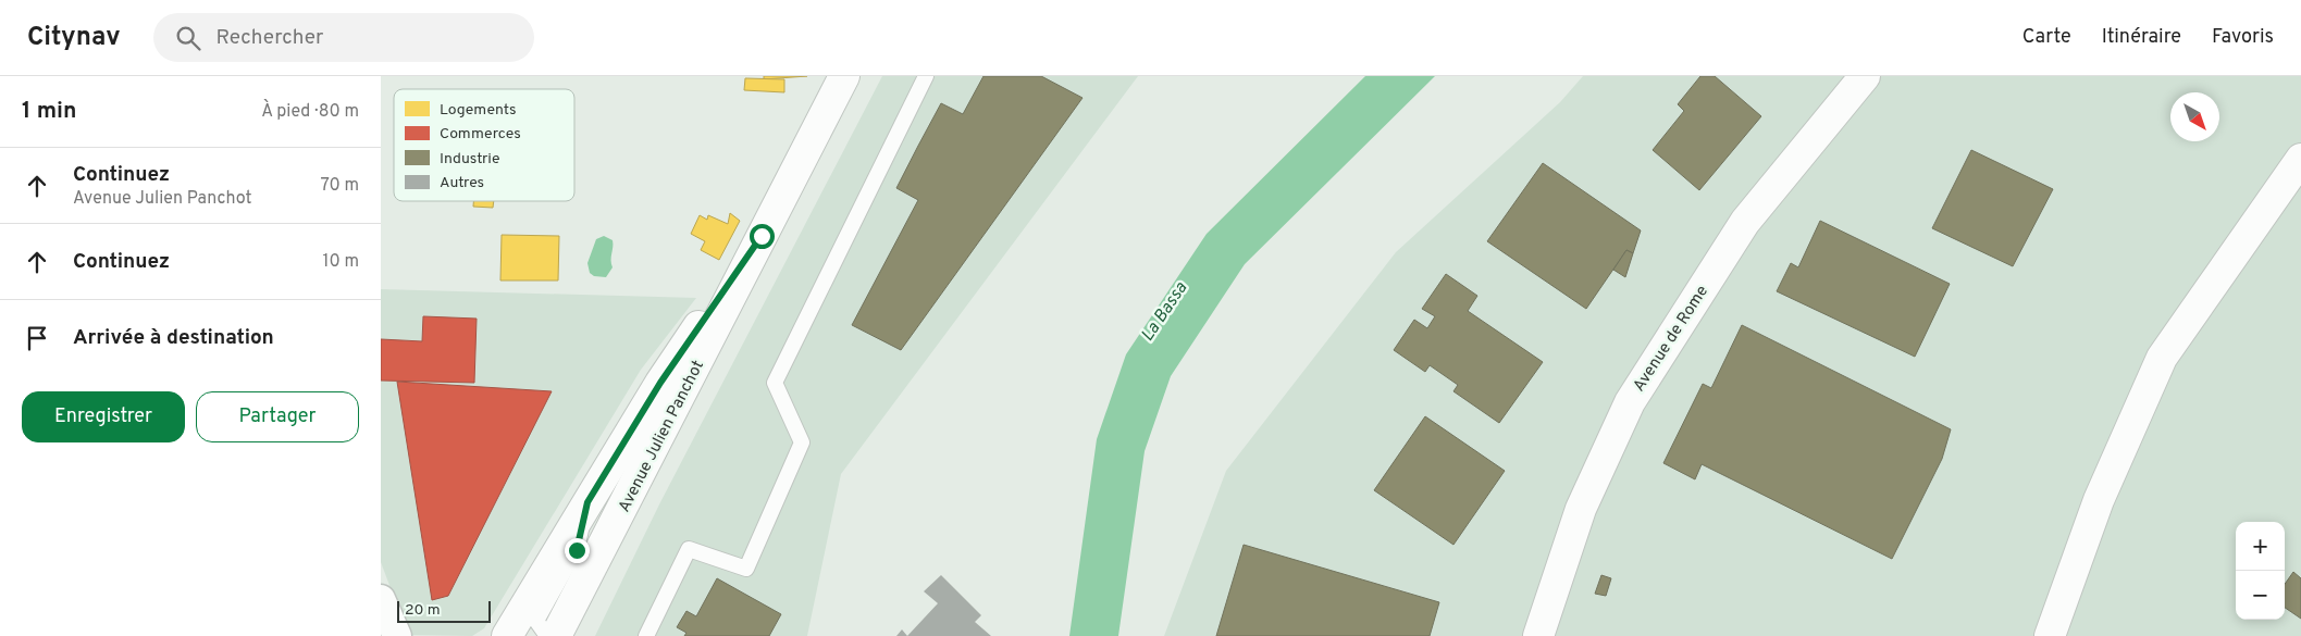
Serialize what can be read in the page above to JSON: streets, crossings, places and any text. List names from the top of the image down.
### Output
{
  "streets": {
    "main road": ["Avenue de Rome", "Avenue Julien Panchot"]
  },
  "water": ["La Bassa"],
  "legend": [
    "Logements",
    "Commerces",
    "Industrie",
    "Autres"
  ],
  "scale_bar": "20 m",
  "north": "bottom right",
  "page": {
    "header": "Citynav",
    "search": "Rechercher",
    "nav": ["Carte", "Itinéraire", "Favoris"],
    "heading": ["1 min", "À pied · 80 m"],
    "list": [
      ["Continuez", "Avenue Julien Panchot", "70 m"],
      ["Continuez", "10 m"],
      "Arrivée à destination"
    ],
    "buttons": ["Enregistrer", "Partager"],
    "map_buttons": ["+", "−"],
    "scale": "20 m"
  }
}
